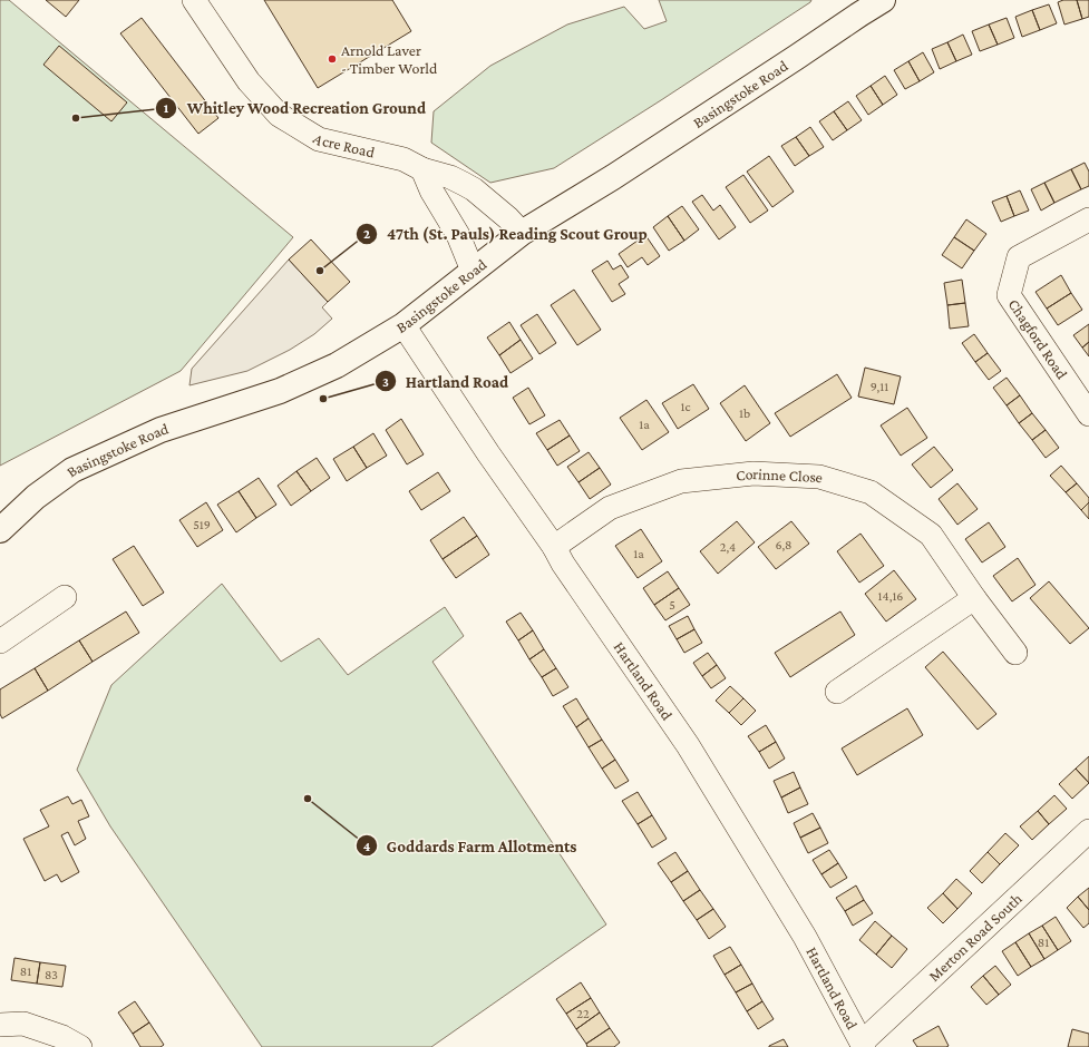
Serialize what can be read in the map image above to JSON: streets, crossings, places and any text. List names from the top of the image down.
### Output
{
  "streets": {
    "main road": ["Basingstoke Road"],
    "street": [
      "Acre Road",
      "Chagford Road",
      "Corinne Close",
      "Hartland Road",
      "Merton Road South"
    ]
  },
  "crossings": [
    ["Basingstoke Road", "Acre Road"],
    ["Basingstoke Road", "Hartland Road"],
    ["Corinne Close", "Hartland Road"],
    ["Hartland Road", "Merton Road South"]
  ],
  "places": [
    "Arnold Laver - Timber World",
    "Whitley Wood Recreation Ground",
    "47th (St. Pauls) Reading Scout Group",
    "Hartland Road",
    "Goddards Farm Allotments"
  ],
  "house_numbers": [
    "9,11",
    "1c",
    "1b",
    "1a",
    "519",
    "6,8",
    "2,4",
    "1a",
    "14,16",
    "5",
    "81",
    "81",
    "83",
    "22"
  ]
}
